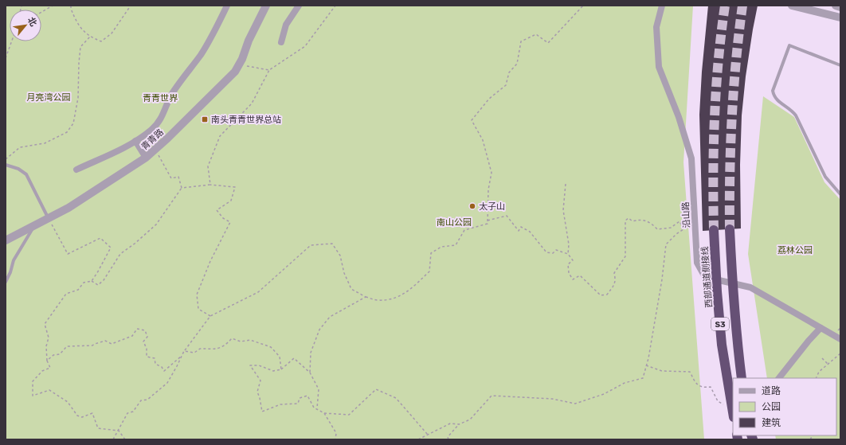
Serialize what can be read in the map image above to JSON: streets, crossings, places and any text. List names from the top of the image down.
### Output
{
  "streets": {
    "highway": ["西部通道侧接线", "S3"],
    "street": ["青青路", "沿山路"]
  },
  "parks": [
    "月亮湾公园",
    "青青世界",
    "南山公园",
    "荔林公园"
  ],
  "places": {
    "transit": ["南头青青世界总站"],
    "other": ["太子山"]
  },
  "legend": ["道路", "公园", "建筑"],
  "north": "top right"
}
